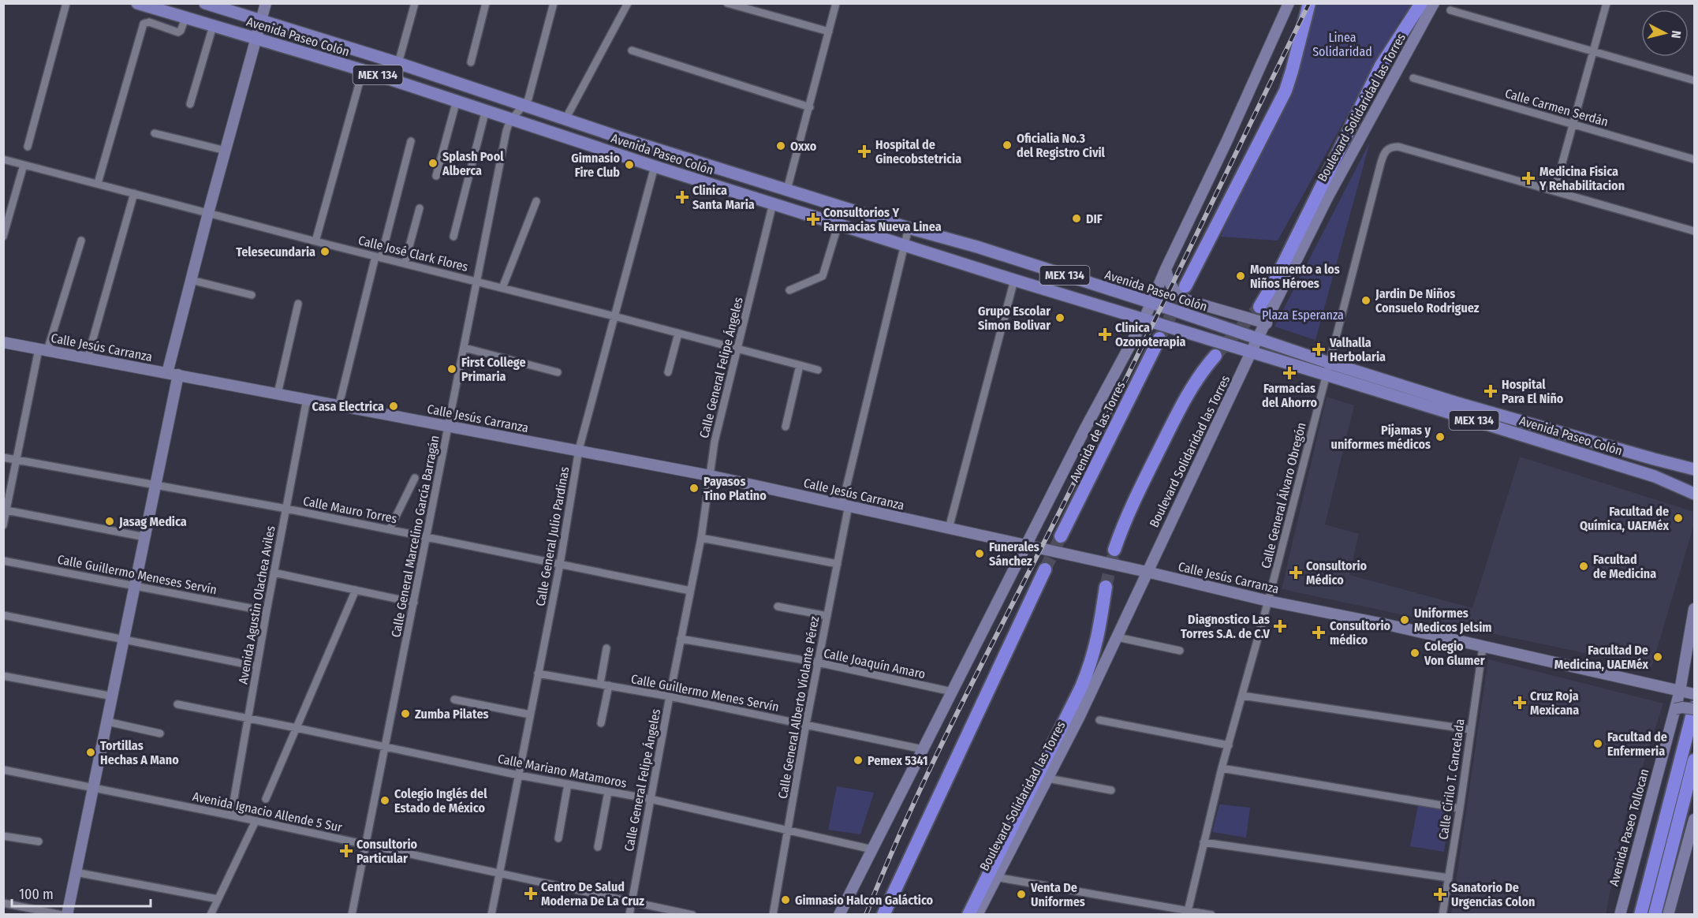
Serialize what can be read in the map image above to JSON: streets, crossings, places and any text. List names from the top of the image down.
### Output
{
  "streets": {
    "highway": ["Boulevard Solidaridad las Torres", "Avenida de las Torres"],
    "main road": [
      "Avenida Paseo Colón",
      "MEX 134",
      "Calle Jesús Carranza",
      "Avenida Paseo Tollocan"
    ],
    "street": [
      "Calle Carmen Serdán",
      "Calle José Clark Flores",
      "Calle General Felipe Ángeles",
      "Calle General Álvaro Obregón",
      "Calle Mauro Torres",
      "Calle General Marcelino García Barragán",
      "Calle General Julio Pardinas",
      "Calle Guillermo Meneses Servín",
      "Avenida Agustin Olachea Aviles",
      "Calle Joaquín Amaro",
      "Calle Guillermo Menes Servín",
      "Calle General Alberto Violante Pérez",
      "Calle Mariano Matamoros",
      "Calle Cirilo T. Cancelada",
      "Avenida Ignacio Allende 5 Sur"
    ]
  },
  "crossings": [
    ["Avenida Paseo Colón", "Boulevard Solidaridad las Torres"],
    ["Avenida Paseo Colón", "Calle General Felipe Ángeles"],
    ["Avenida Paseo Colón", "Calle General Álvaro Obregón"],
    ["Avenida Paseo Colón", "Calle General Marcelino García Barragán"],
    ["Avenida Paseo Colón", "Calle General Julio Pardinas"],
    ["Avenida Paseo Colón", "Calle General Alberto Violante Pérez"],
    ["Boulevard Solidaridad las Torres", "Calle Jesús Carranza"],
    ["Calle José Clark Flores", "Calle General Felipe Ángeles"],
    ["Calle José Clark Flores", "Calle General Marcelino García Barragán"],
    ["Calle José Clark Flores", "Calle General Julio Pardinas"],
    ["Calle Jesús Carranza", "Calle General Felipe Ángeles"],
    ["Calle Jesús Carranza", "Calle General Álvaro Obregón"],
    ["Calle Jesús Carranza", "Calle General Marcelino García Barragán"],
    ["Calle Jesús Carranza", "Calle General Julio Pardinas"],
    ["Calle Jesús Carranza", "Avenida Agustin Olachea Aviles"],
    ["Calle Jesús Carranza", "Calle General Alberto Violante Pérez"],
    ["Calle Jesús Carranza", "Calle Cirilo T. Cancelada"],
    ["Calle Jesús Carranza", "Avenida Paseo Tollocan"],
    ["Calle General Felipe Ángeles", "Calle Mauro Torres"],
    ["Calle General Felipe Ángeles", "Calle Joaquín Amaro"],
    ["Calle General Felipe Ángeles", "Calle Guillermo Menes Servín"],
    ["Calle General Felipe Ángeles", "Calle Mariano Matamoros"],
    ["Calle General Felipe Ángeles", "Avenida Ignacio Allende 5 Sur"],
    ["Calle Mauro Torres", "Calle General Marcelino García Barragán"],
    ["Calle Mauro Torres", "Calle General Julio Pardinas"],
    ["Calle Mauro Torres", "Avenida Agustin Olachea Aviles"],
    ["Calle General Marcelino García Barragán", "Calle Mariano Matamoros"],
    ["Calle General Marcelino García Barragán", "Avenida Ignacio Allende 5 Sur"],
    ["Calle General Julio Pardinas", "Calle Guillermo Menes Servín"],
    ["Calle General Julio Pardinas", "Calle Mariano Matamoros"],
    ["Calle General Julio Pardinas", "Avenida Ignacio Allende 5 Sur"],
    ["Calle Guillermo Meneses Servín", "Avenida Agustin Olachea Aviles"],
    ["Avenida Agustin Olachea Aviles", "Calle Mariano Matamoros"],
    ["Avenida Agustin Olachea Aviles", "Avenida Ignacio Allende 5 Sur"],
    ["Calle Joaquín Amaro", "Calle General Alberto Violante Pérez"],
    ["Calle Guillermo Menes Servín", "Calle General Alberto Violante Pérez"],
    ["Calle General Alberto Violante Pérez", "Calle Mariano Matamoros"]
  ],
  "parks": ["Linea Solidaridad", "Plaza Esperanza"],
  "places": {
    "other": [
      "Oficialia No.3 del Registro Civil",
      "Oxxo",
      "Splash Pool Alberca",
      "Gimnasio Fire Club",
      "DIF",
      "Telesecundaria",
      "Monumento a los Niños Héroes",
      "Jardin De Niños Consuelo Rodriguez",
      "Grupo Escolar Simon Bolivar",
      "First College Primaria",
      "Casa Electrica",
      "Pijamas y uniformes médicos",
      "Payasos Tino Platino",
      "Facultad de Química, UAEMéx",
      "Jasag Medica",
      "Funerales Sánchez",
      "Facultad de Medicina",
      "Uniformes Medicos Jelsim",
      "Colegio Von Glumer",
      "Facultad De Medicina, UAEMéx",
      "Zumba Pilates",
      "Facultad de Enfermeria",
      "Tortillas Hechas A Mano",
      "Pemex 5341",
      "Colegio Inglés del Estado de México",
      "Venta De Uniformes",
      "Gimnasio Halcon Galáctico"
    ],
    "health": [
      "Hospital de Ginecobstetricia",
      "Medicina Fisica Y Rehabilitacion",
      "Clinica Santa Maria",
      "Consultorios Y Farmacias Nueva Linea",
      "Clinica Ozonoterapia",
      "Valhalla Herbolaria",
      "Farmacias del Ahorro",
      "Hospital Para El Niño",
      "Consultorio Médico",
      "Diagnostico Las Torres S.A. de C.V",
      "Consultorio médico",
      "Cruz Roja Mexicana",
      "Consultorio Particular",
      "Centro De Salud Moderna De La Cruz",
      "Sanatorio De Urgencias Colon"
    ]
  },
  "scale_bar": "100 m",
  "north": "right"
}
